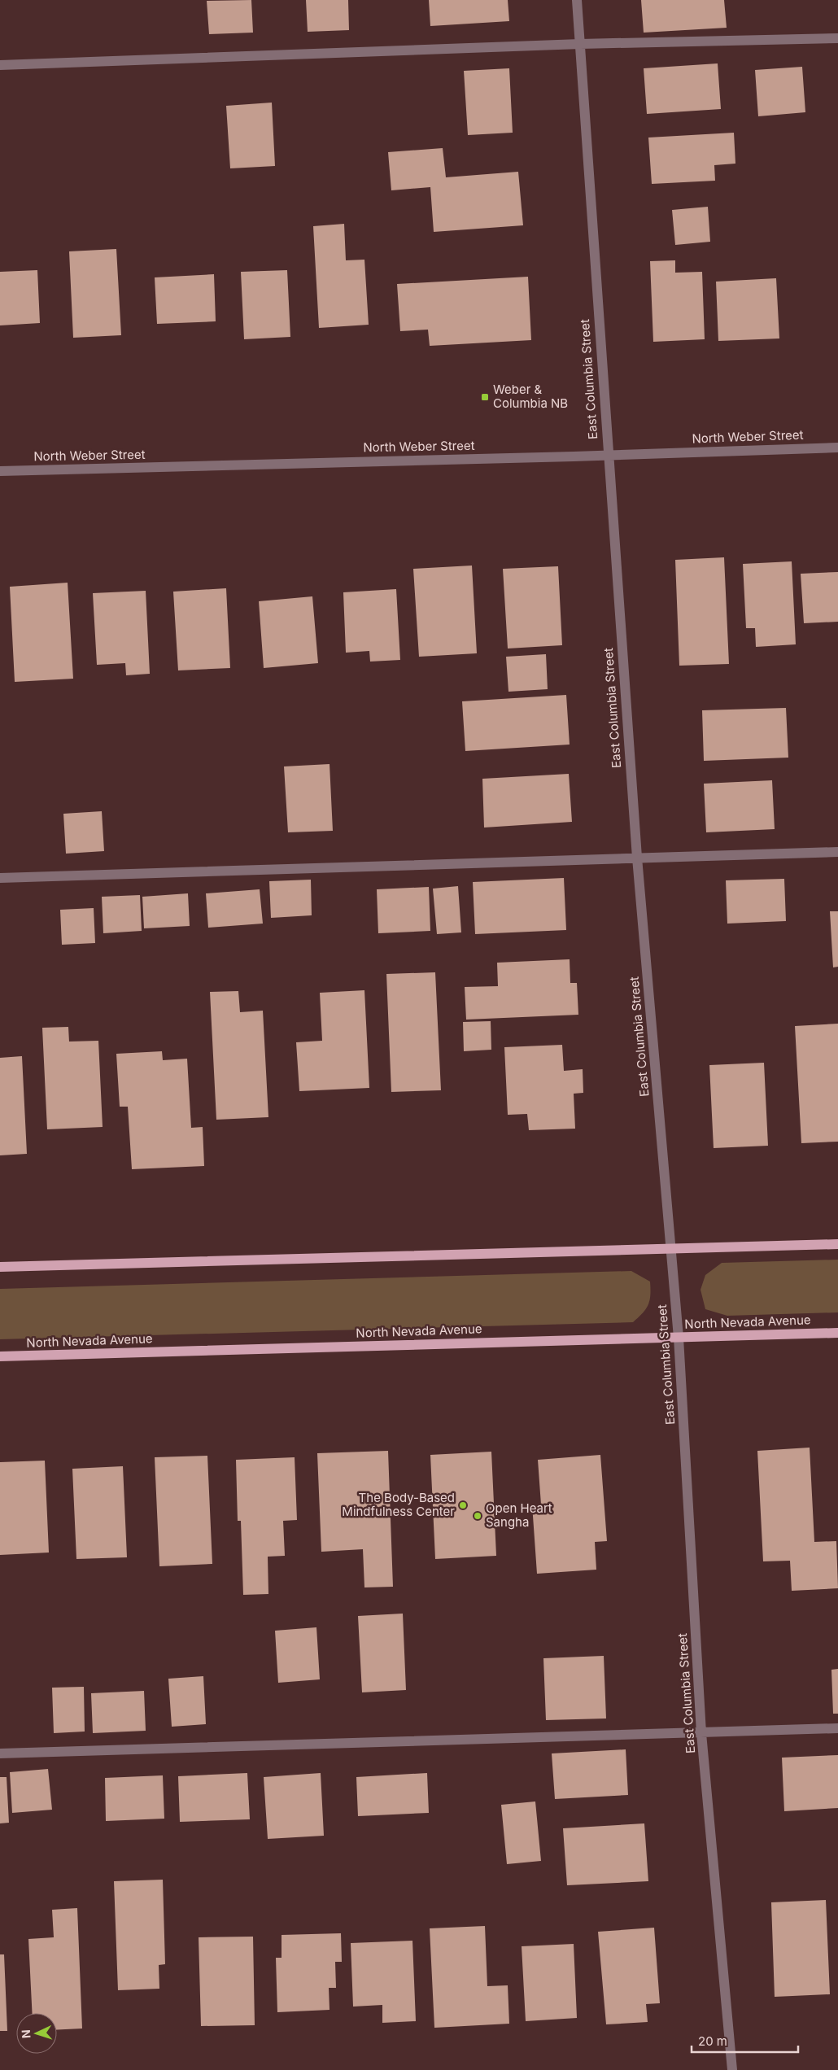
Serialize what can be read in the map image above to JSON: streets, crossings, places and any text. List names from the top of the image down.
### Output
{
  "streets": {
    "main road": ["North Nevada Avenue"],
    "street": ["East Columbia Street", "North Weber Street"]
  },
  "crossings": [
    ["East Columbia Street", "North Weber Street"],
    ["East Columbia Street", "North Nevada Avenue"]
  ],
  "places": {
    "transit": ["Weber & Columbia NB"],
    "other": ["The Body-Based Mindfulness Center", "Open Heart Sangha"]
  },
  "scale_bar": "20 m",
  "north": "left"
}
